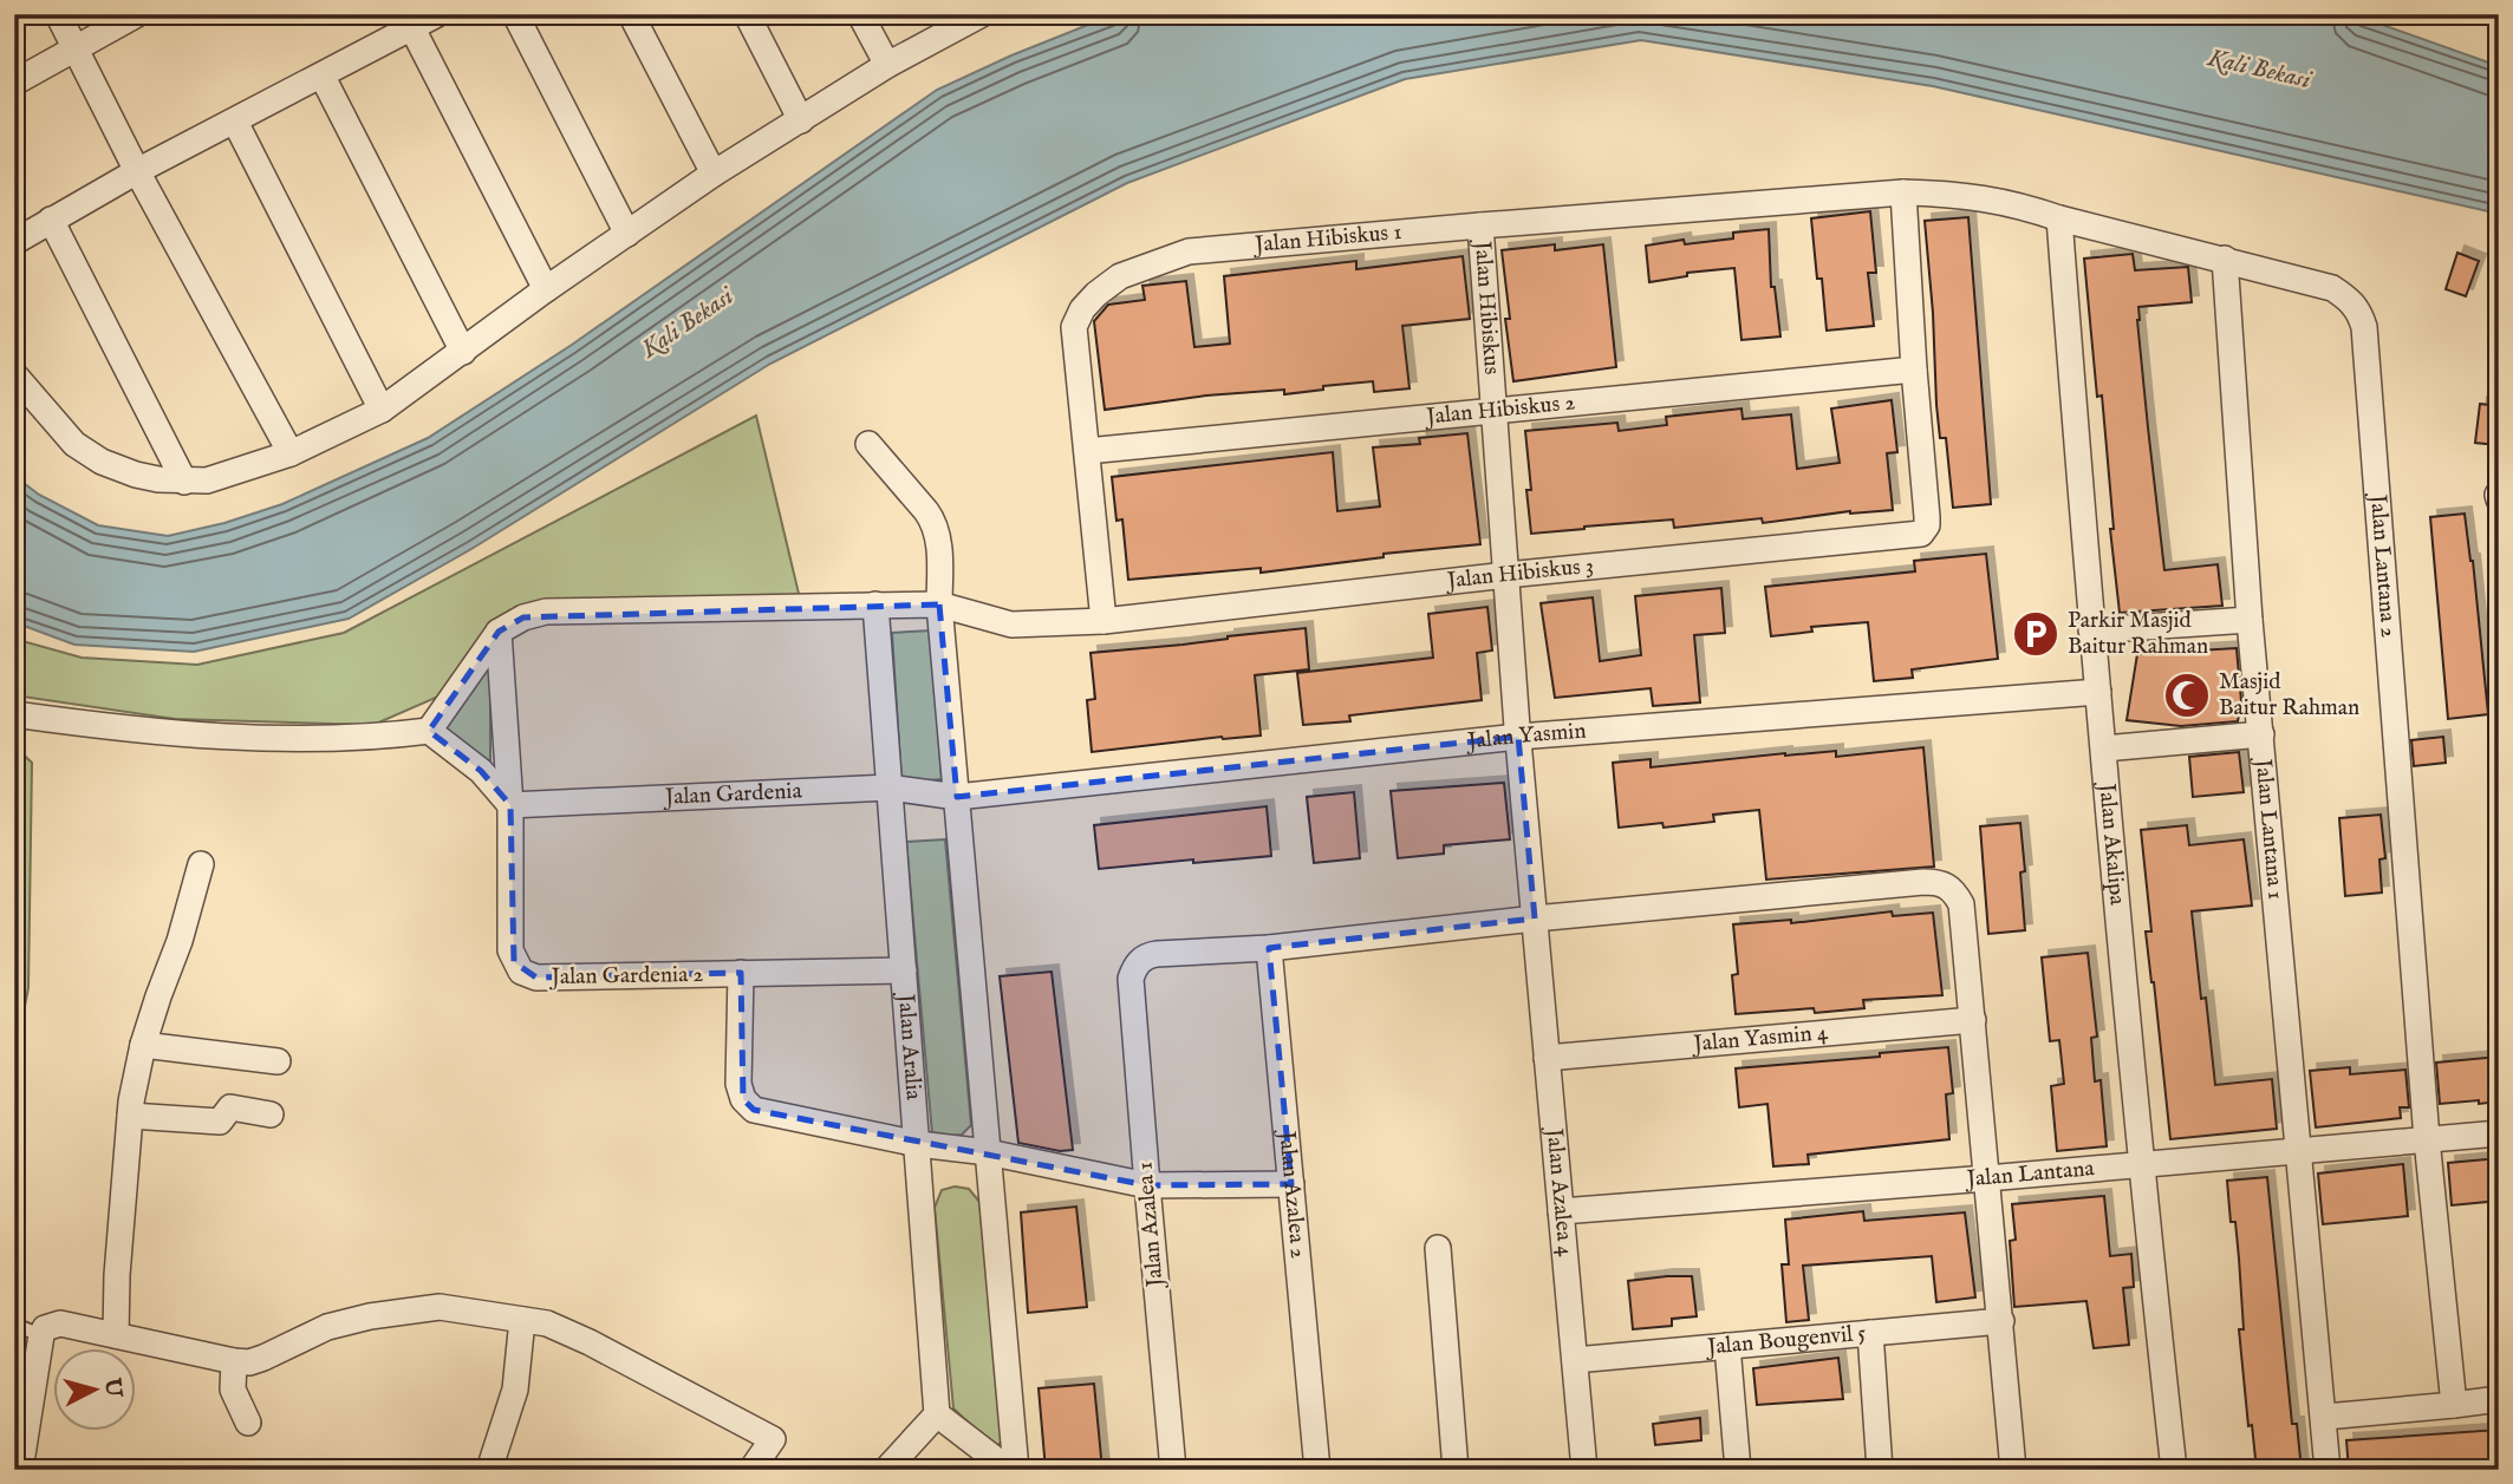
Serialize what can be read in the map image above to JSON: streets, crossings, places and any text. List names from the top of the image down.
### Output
{
  "streets": {
    "street": [
      "Jalan Hibiskus 1",
      "Jalan Hibiskus",
      "Jalan Hibiskus 2",
      "Jalan Lantana 2",
      "Jalan Hibiskus 3",
      "Jalan Yasmin",
      "Jalan Gardenia",
      "Jalan Lantana 1",
      "Jalan Akalipa",
      "Jalan Gardenia 2",
      "Jalan Yasmin 4",
      "Jalan Aralia",
      "Jalan Lantana",
      "Jalan Azalea 2",
      "Jalan Azalea 4",
      "Jalan Azalea 1",
      "Jalan Bougenvil 5"
    ]
  },
  "crossings": [
    ["Jalan Hibiskus 1", "Jalan Hibiskus"],
    ["Jalan Hibiskus 1", "Jalan Hibiskus 2"],
    ["Jalan Hibiskus 1", "Jalan Lantana 2"],
    ["Jalan Hibiskus 1", "Jalan Hibiskus 3"],
    ["Jalan Hibiskus 1", "Jalan Akalipa"],
    ["Jalan Hibiskus", "Jalan Hibiskus 2"],
    ["Jalan Hibiskus", "Jalan Hibiskus 3"],
    ["Jalan Hibiskus", "Jalan Yasmin"],
    ["Jalan Hibiskus", "Jalan Azalea 4"],
    ["Jalan Hibiskus 2", "Jalan Hibiskus 3"],
    ["Jalan Lantana 2", "Jalan Lantana 1"],
    ["Jalan Lantana 2", "Jalan Akalipa"],
    ["Jalan Lantana 2", "Jalan Lantana"],
    ["Jalan Hibiskus 3", "Jalan Aralia"],
    ["Jalan Yasmin", "Jalan Gardenia"],
    ["Jalan Yasmin", "Jalan Akalipa"],
    ["Jalan Gardenia", "Jalan Gardenia 2"],
    ["Jalan Gardenia", "Jalan Aralia"],
    ["Jalan Lantana 1", "Jalan Lantana"],
    ["Jalan Akalipa", "Jalan Lantana"],
    ["Jalan Gardenia 2", "Jalan Aralia"],
    ["Jalan Yasmin 4", "Jalan Azalea 4"],
    ["Jalan Lantana", "Jalan Azalea 4"],
    ["Jalan Azalea 2", "Jalan Azalea 1"],
    ["Jalan Azalea 4", "Jalan Bougenvil 5"]
  ],
  "water": ["Kali Bekasi"],
  "places": {
    "parking": ["Parkir Masjid Baitur Rahman"],
    "mosque": ["Masjid Baitur Rahman"]
  },
  "north": "right"
}
